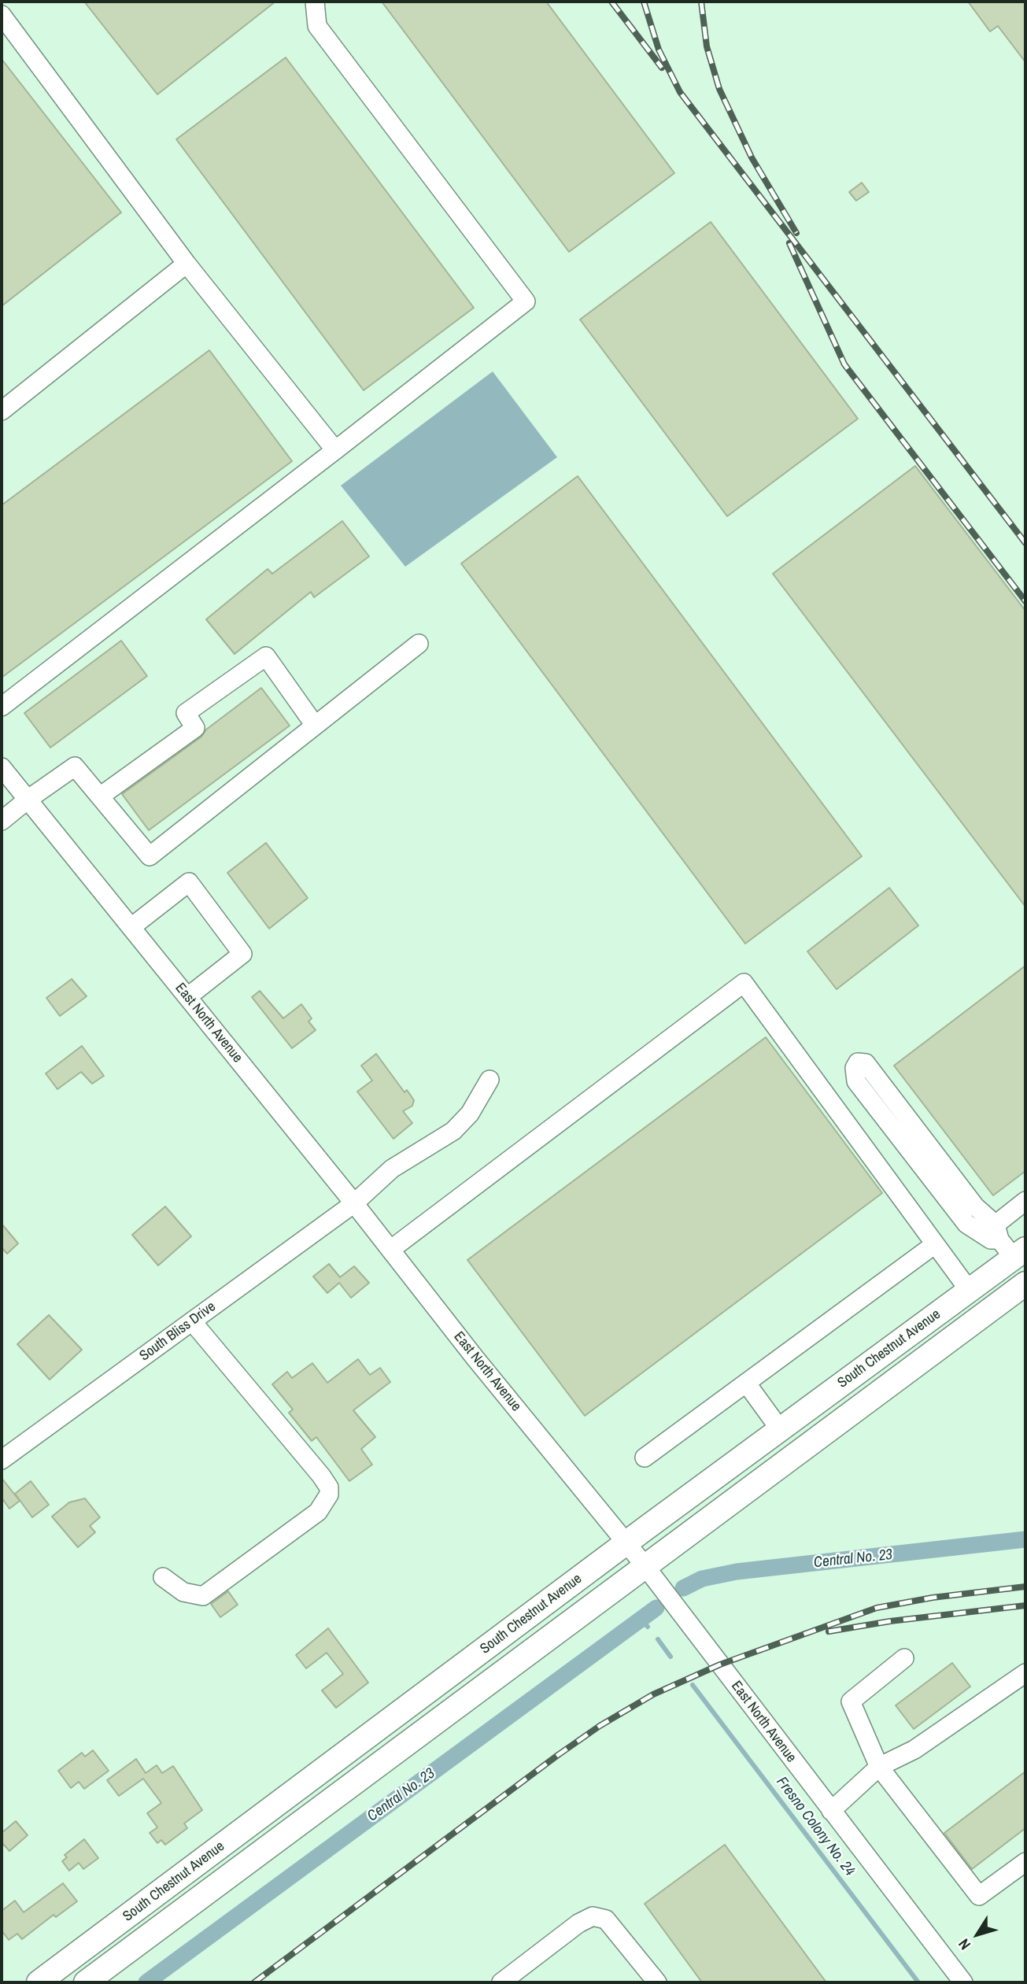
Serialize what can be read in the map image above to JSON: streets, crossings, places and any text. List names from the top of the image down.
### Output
{
  "streets": {
    "main road": ["South Chestnut Avenue"],
    "street": ["East North Avenue", "South Bliss Drive"]
  },
  "crossings": [
    ["East North Avenue", "South Bliss Drive"],
    ["East North Avenue", "South Chestnut Avenue"]
  ],
  "water": ["Central No. 23", "Fresno Colony No. 24"],
  "north": "bottom left"
}
